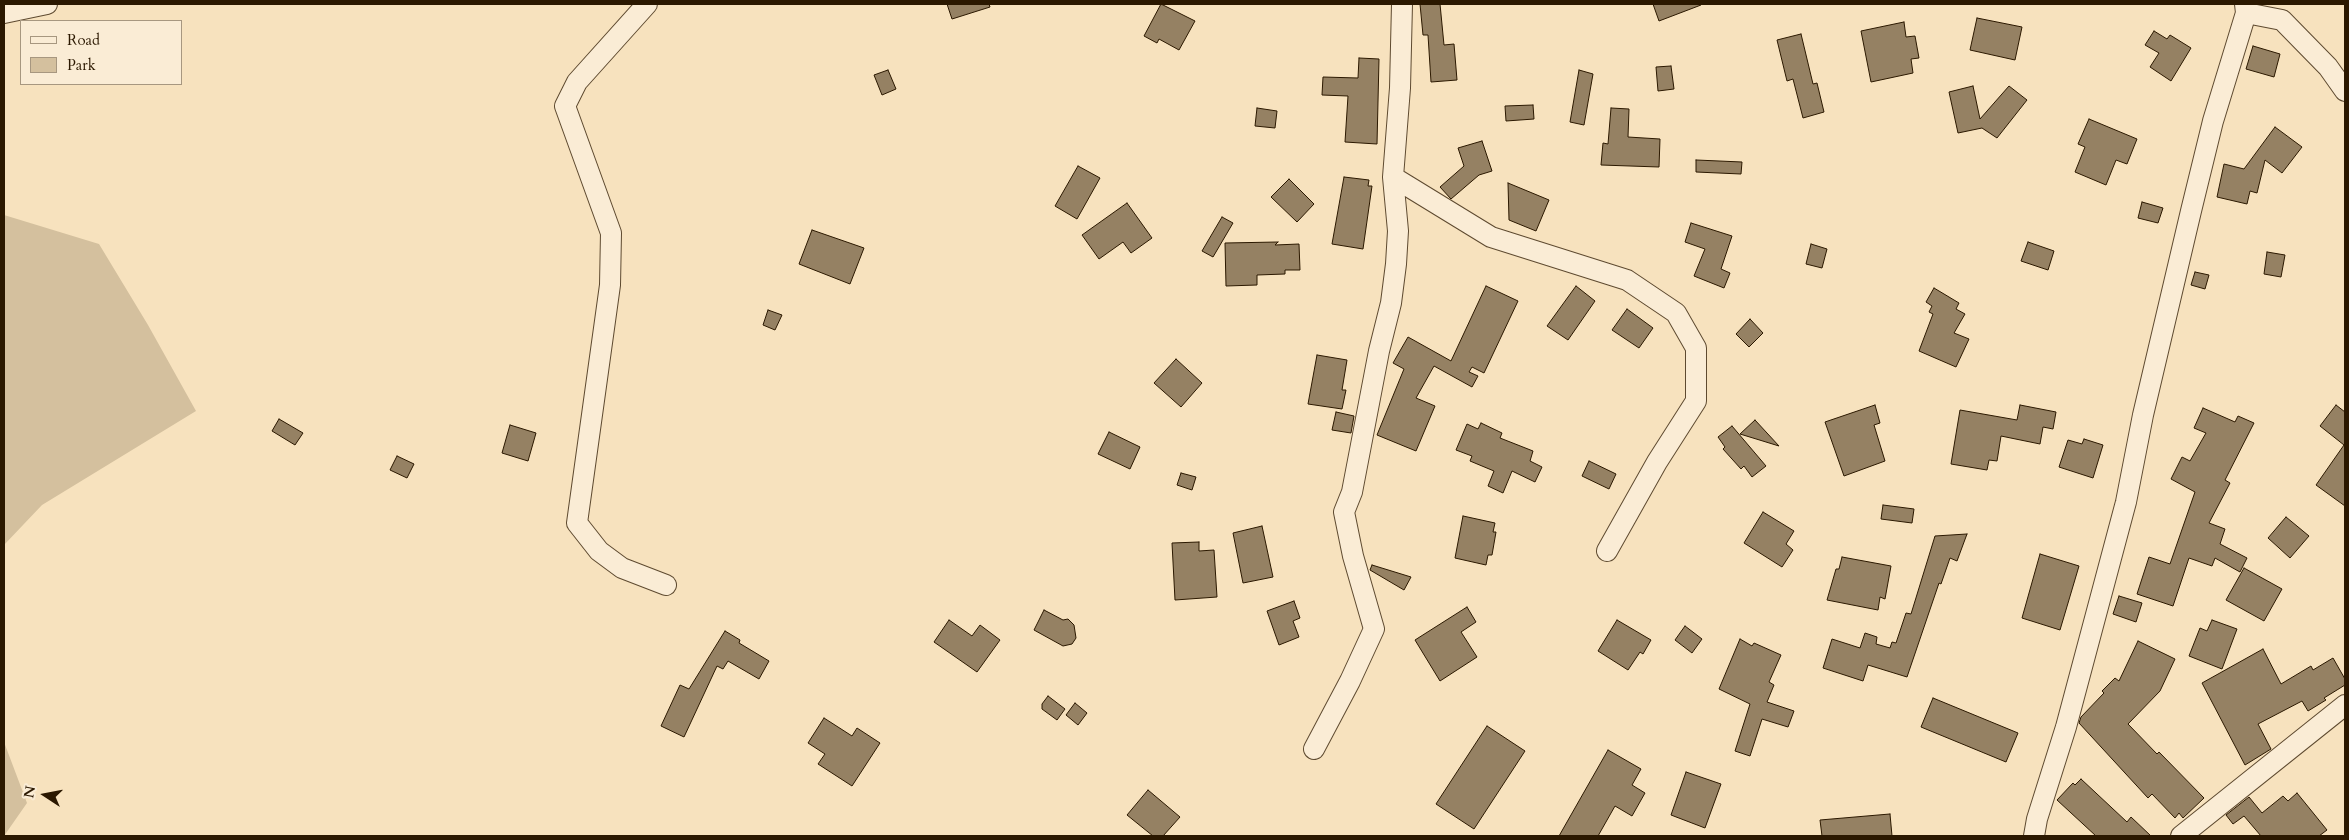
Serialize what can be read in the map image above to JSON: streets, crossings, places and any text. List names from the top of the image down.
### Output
{
  "legend": ["Road", "Park"],
  "north": "left"
}
